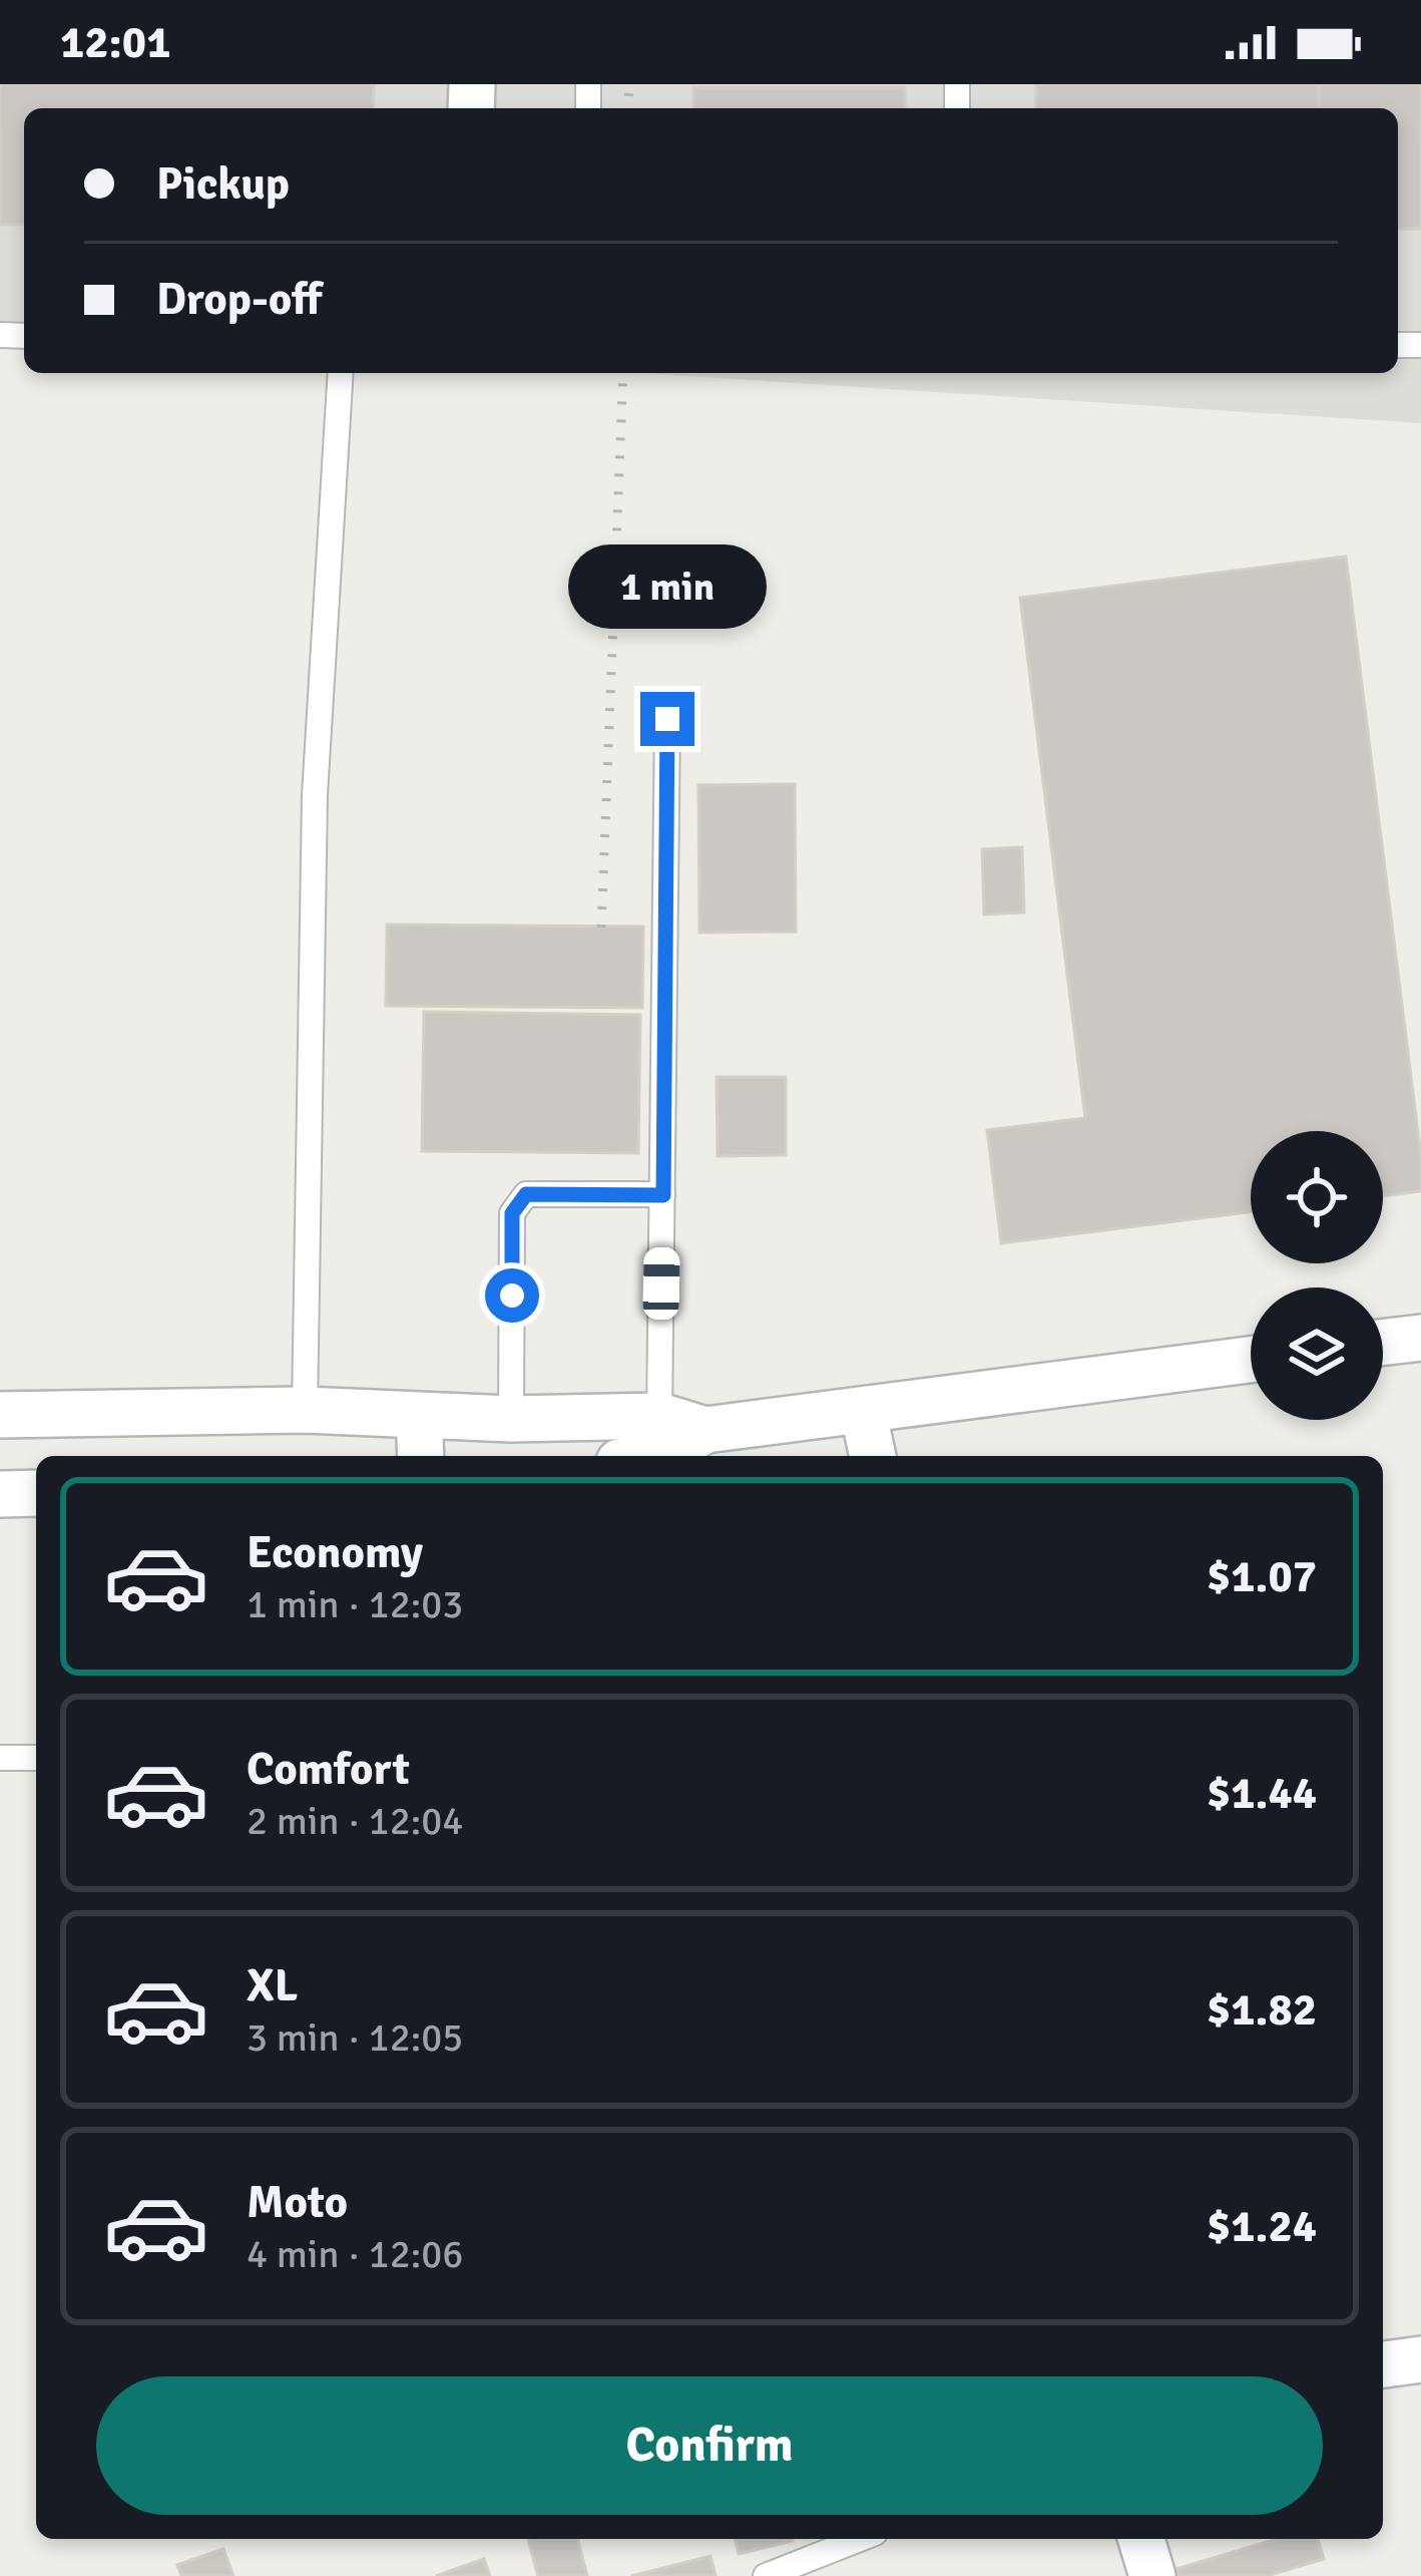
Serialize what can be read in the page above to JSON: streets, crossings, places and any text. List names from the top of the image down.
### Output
{
  "page": {
    "status": "12:01",
    "banner": ["Pickup", "Drop-off"],
    "bubble": "1 min",
    "list": [
      {
        "name": "Economy",
        "note": "1 min · 12:03",
        "value": "$1.07"
      },
      {
        "name": "Comfort",
        "note": "2 min · 12:04",
        "value": "$1.44"
      },
      {
        "name": "XL",
        "note": "3 min · 12:05",
        "value": "$1.82"
      },
      {
        "name": "Moto",
        "note": "4 min · 12:06",
        "value": "$1.24"
      }
    ],
    "buttons": "Confirm"
  }
}
